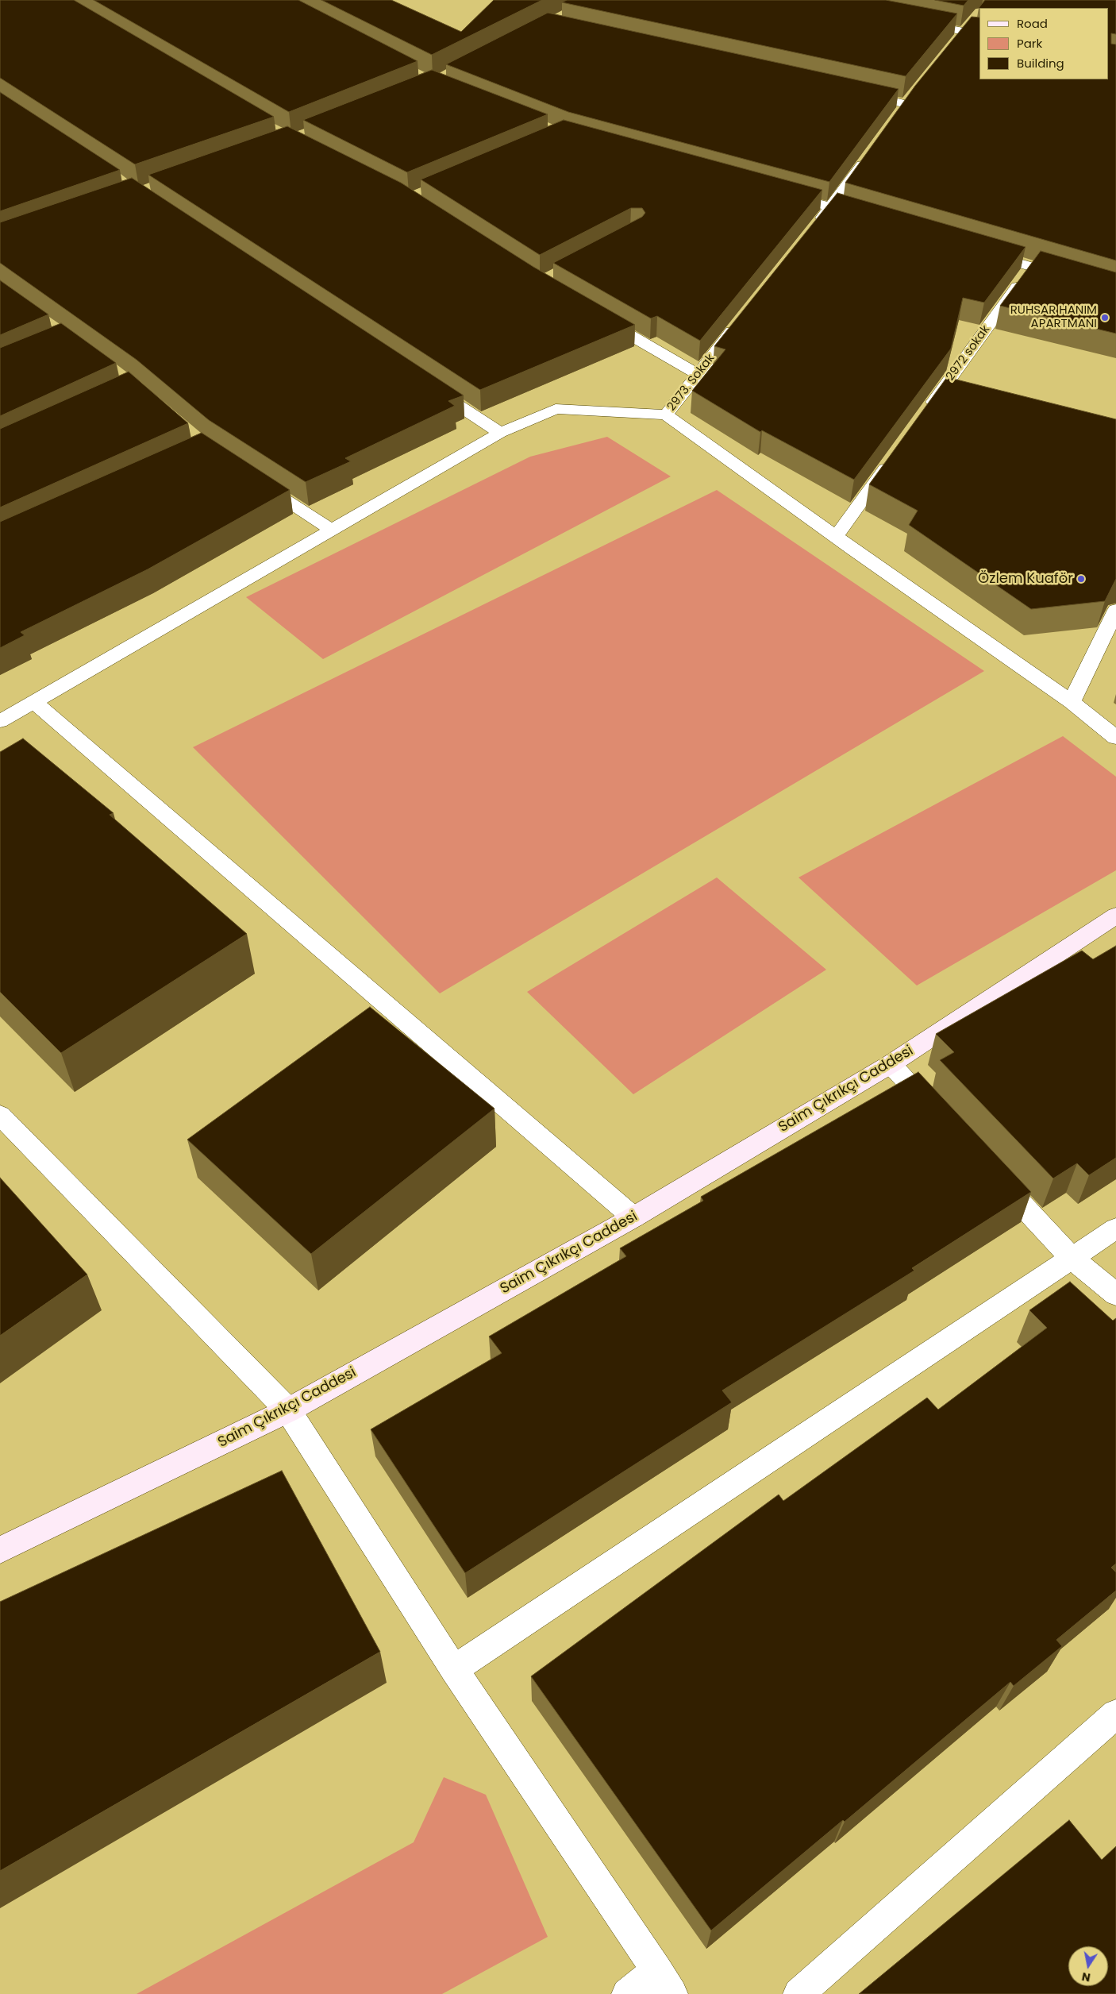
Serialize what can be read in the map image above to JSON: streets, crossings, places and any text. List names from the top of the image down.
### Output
{
  "streets": {
    "main road": ["Saim Çıkrıkçı Caddesi"],
    "street": ["2972 sokak", "2973. Sokak"]
  },
  "places": ["RUHSAR HANIM APARTMANI", "Özlem Kuaför"],
  "legend": ["Road", "Park", "Building"],
  "north": "bottom"
}
